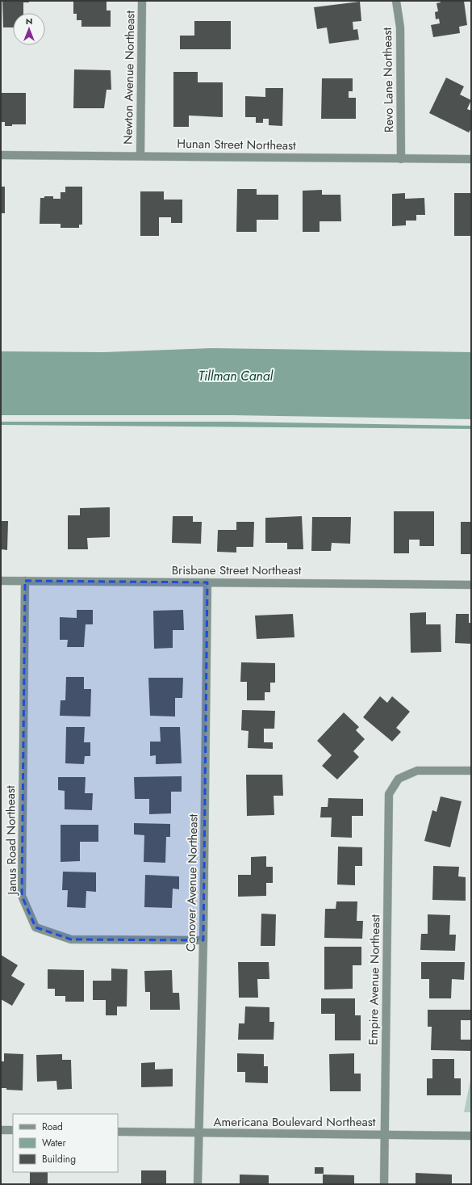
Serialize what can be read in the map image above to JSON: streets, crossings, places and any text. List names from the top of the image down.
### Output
{
  "streets": {
    "street": [
      "Newton Avenue Northeast",
      "Revo Lane Northeast",
      "Hunan Street Northeast",
      "Brisbane Street Northeast",
      "Janus Road Northeast",
      "Conover Avenue Northeast",
      "Empire Avenue Northeast",
      "Americana Boulevard Northeast"
    ]
  },
  "crossings": [
    ["Newton Avenue Northeast", "Hunan Street Northeast"],
    ["Revo Lane Northeast", "Hunan Street Northeast"],
    ["Brisbane Street Northeast", "Janus Road Northeast"],
    ["Brisbane Street Northeast", "Conover Avenue Northeast"],
    ["Janus Road Northeast", "Conover Avenue Northeast"],
    ["Conover Avenue Northeast", "Americana Boulevard Northeast"],
    ["Empire Avenue Northeast", "Americana Boulevard Northeast"]
  ],
  "water": ["Tillman Canal"],
  "legend": ["Road", "Water", "Building"],
  "north": "top"
}
